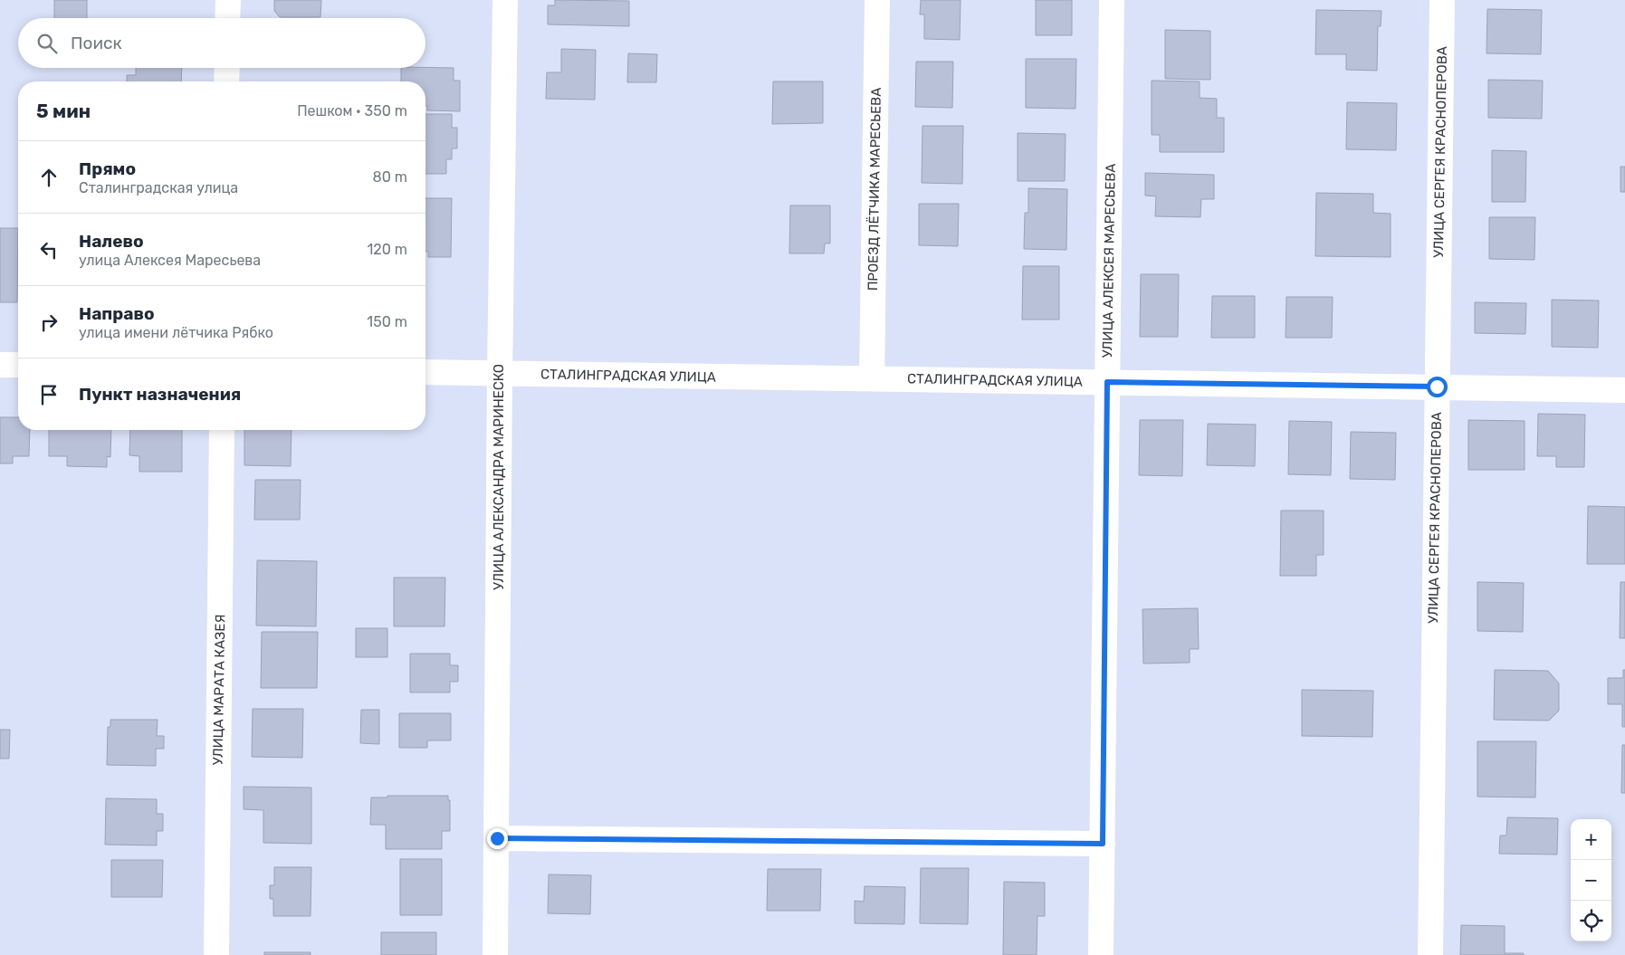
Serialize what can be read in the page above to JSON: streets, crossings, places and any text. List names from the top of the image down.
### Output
{
  "streets": {
    "street": [
      "УЛИЦА СЕРГЕЯ КРАСНОПЕРОВА",
      "ПРОЕЗД ЛЁТЧИКА МАРЕСЬЕВА",
      "УЛИЦА АЛЕКСЕЯ МАРЕСЬЕВА",
      "СТАЛИНГРАДСКАЯ УЛИЦА",
      "УЛИЦА АЛЕКСАНДРА МАРИНЕСКО",
      "УЛИЦА МАРАТА КАЗЕЯ"
    ]
  },
  "crossings": [
    ["УЛИЦА СЕРГЕЯ КРАСНОПЕРОВА", "СТАЛИНГРАДСКАЯ УЛИЦА"],
    ["ПРОЕЗД ЛЁТЧИКА МАРЕСЬЕВА", "СТАЛИНГРАДСКАЯ УЛИЦА"],
    ["УЛИЦА АЛЕКСЕЯ МАРЕСЬЕВА", "СТАЛИНГРАДСКАЯ УЛИЦА"],
    ["СТАЛИНГРАДСКАЯ УЛИЦА", "УЛИЦА АЛЕКСАНДРА МАРИНЕСКО"]
  ],
  "page": {
    "search": "Поиск",
    "heading": ["5 мин", "Пешком · 350 m"],
    "list": [
      ["Прямо", "Сталинградская улица", "80 m"],
      ["Налево", "улица Алексея Маресьева", "120 m"],
      ["Направо", "улица имени лётчика Рябко", "150 m"],
      "Пункт назначения"
    ],
    "map_buttons": ["+", "−"]
  }
}
